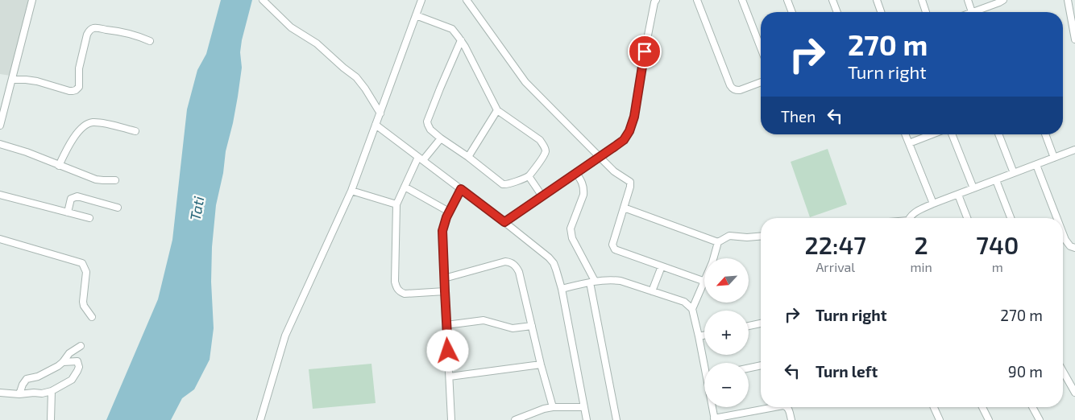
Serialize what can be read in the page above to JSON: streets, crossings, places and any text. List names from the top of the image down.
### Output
{
  "water": ["Tati"],
  "north": "bottom left",
  "page": {
    "turn": ["270 m", "Turn right"],
    "then": "Then",
    "eta": [
      "22:47",
      "Arrival",
      "2",
      "min",
      "740",
      "m"
    ],
    "map_buttons": ["+", "−"],
    "list": [
      {
        "name": "Turn right",
        "value": "270 m"
      },
      {
        "name": "Turn left",
        "value": "90 m"
      }
    ]
  }
}
